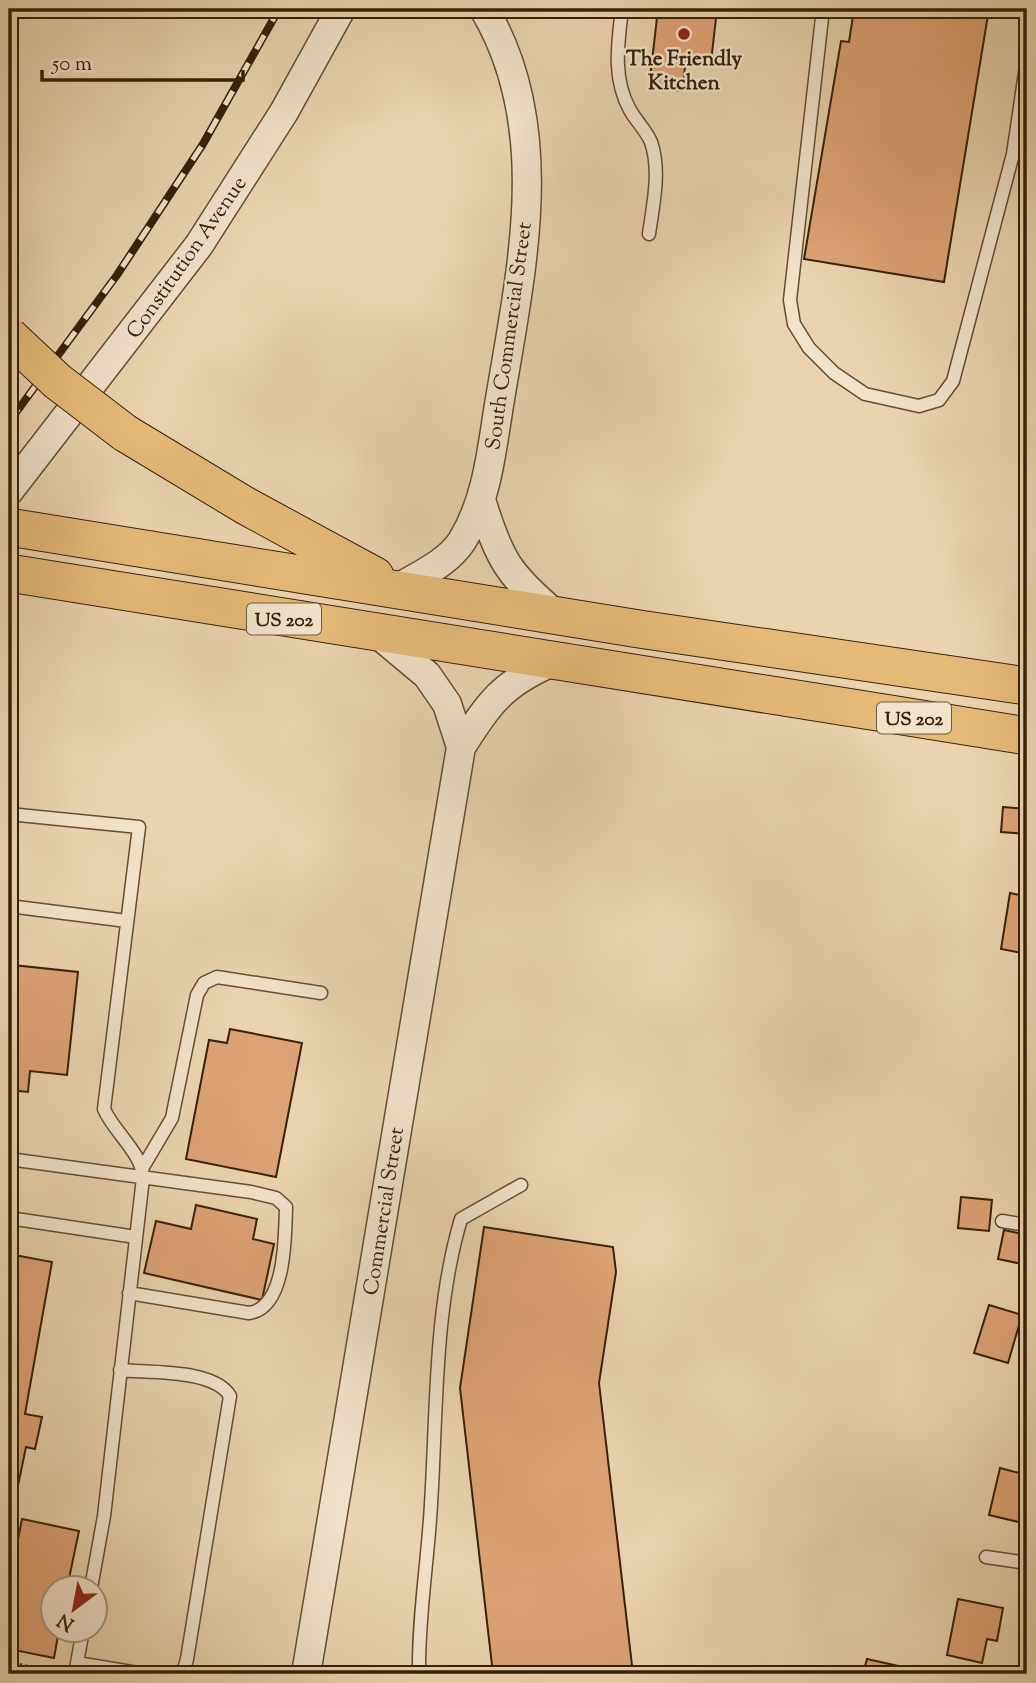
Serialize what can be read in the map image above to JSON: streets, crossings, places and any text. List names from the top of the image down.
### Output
{
  "streets": {
    "main road": ["US 202"],
    "street": ["Constitution Avenue", "South Commercial Street", "Commercial Street"]
  },
  "crossings": [
    ["South Commercial Street", "US 202"],
    ["US 202", "Commercial Street"]
  ],
  "places": ["The Friendly Kitchen"],
  "scale_bar": "50 m",
  "north": "bottom left"
}
